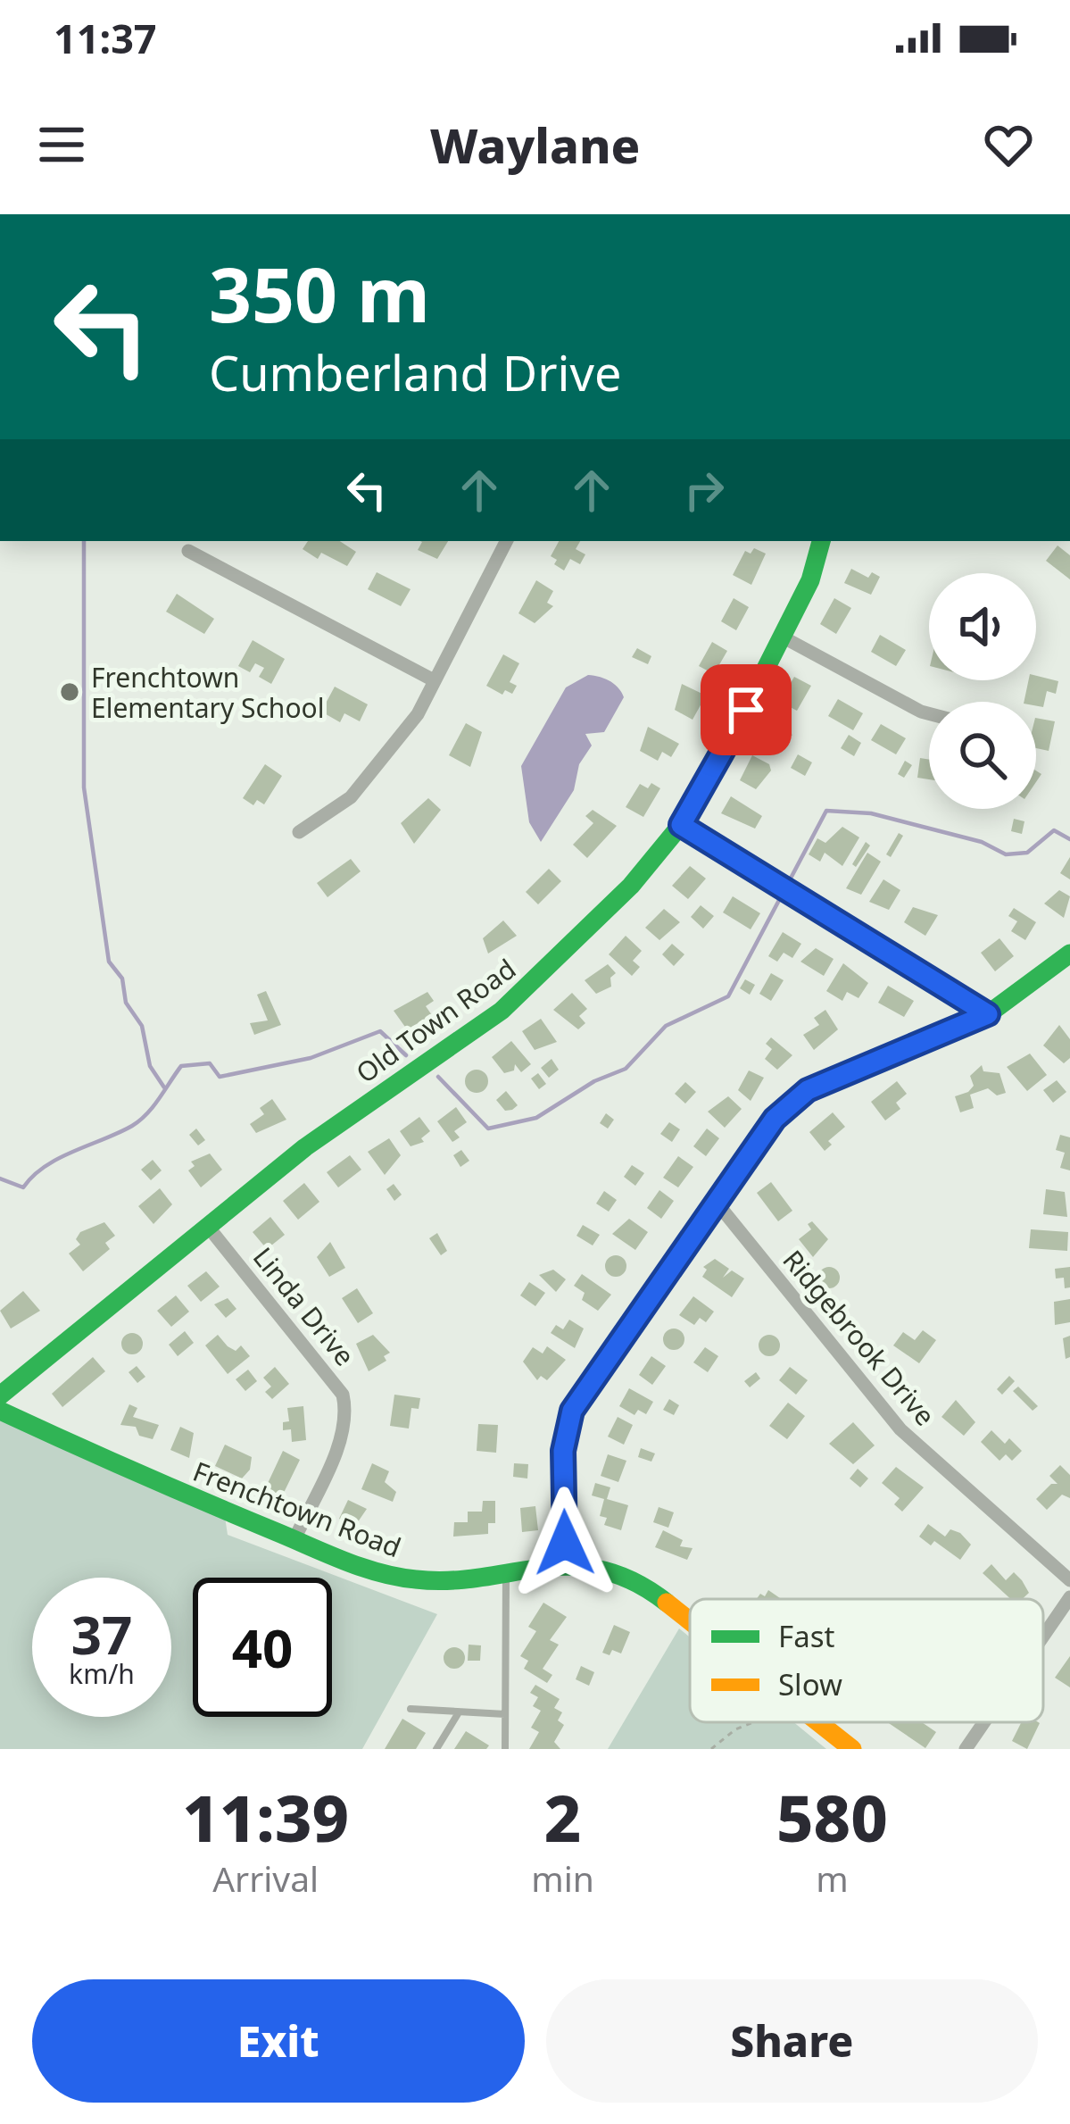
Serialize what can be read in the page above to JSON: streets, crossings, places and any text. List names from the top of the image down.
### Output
{
  "streets": {
    "street": [
      "Old Town Road",
      "Linda Drive",
      "Ridgebrook Drive",
      "Frenchtown Road"
    ]
  },
  "crossings": [
    ["Old Town Road", "Linda Drive"],
    ["Linda Drive", "Frenchtown Road"]
  ],
  "places": ["Frenchtown Elementary School"],
  "legend": ["Fast", "Slow"],
  "page": {
    "status": "11:37",
    "header": "Waylane",
    "turn": ["350 m", "Cumberland Drive"],
    "speed": "37 km/h",
    "limit": "40",
    "eta": [
      "11:39",
      "Arrival",
      "2",
      "min",
      "580",
      "m"
    ],
    "buttons": ["Exit", "Share"]
  }
}
